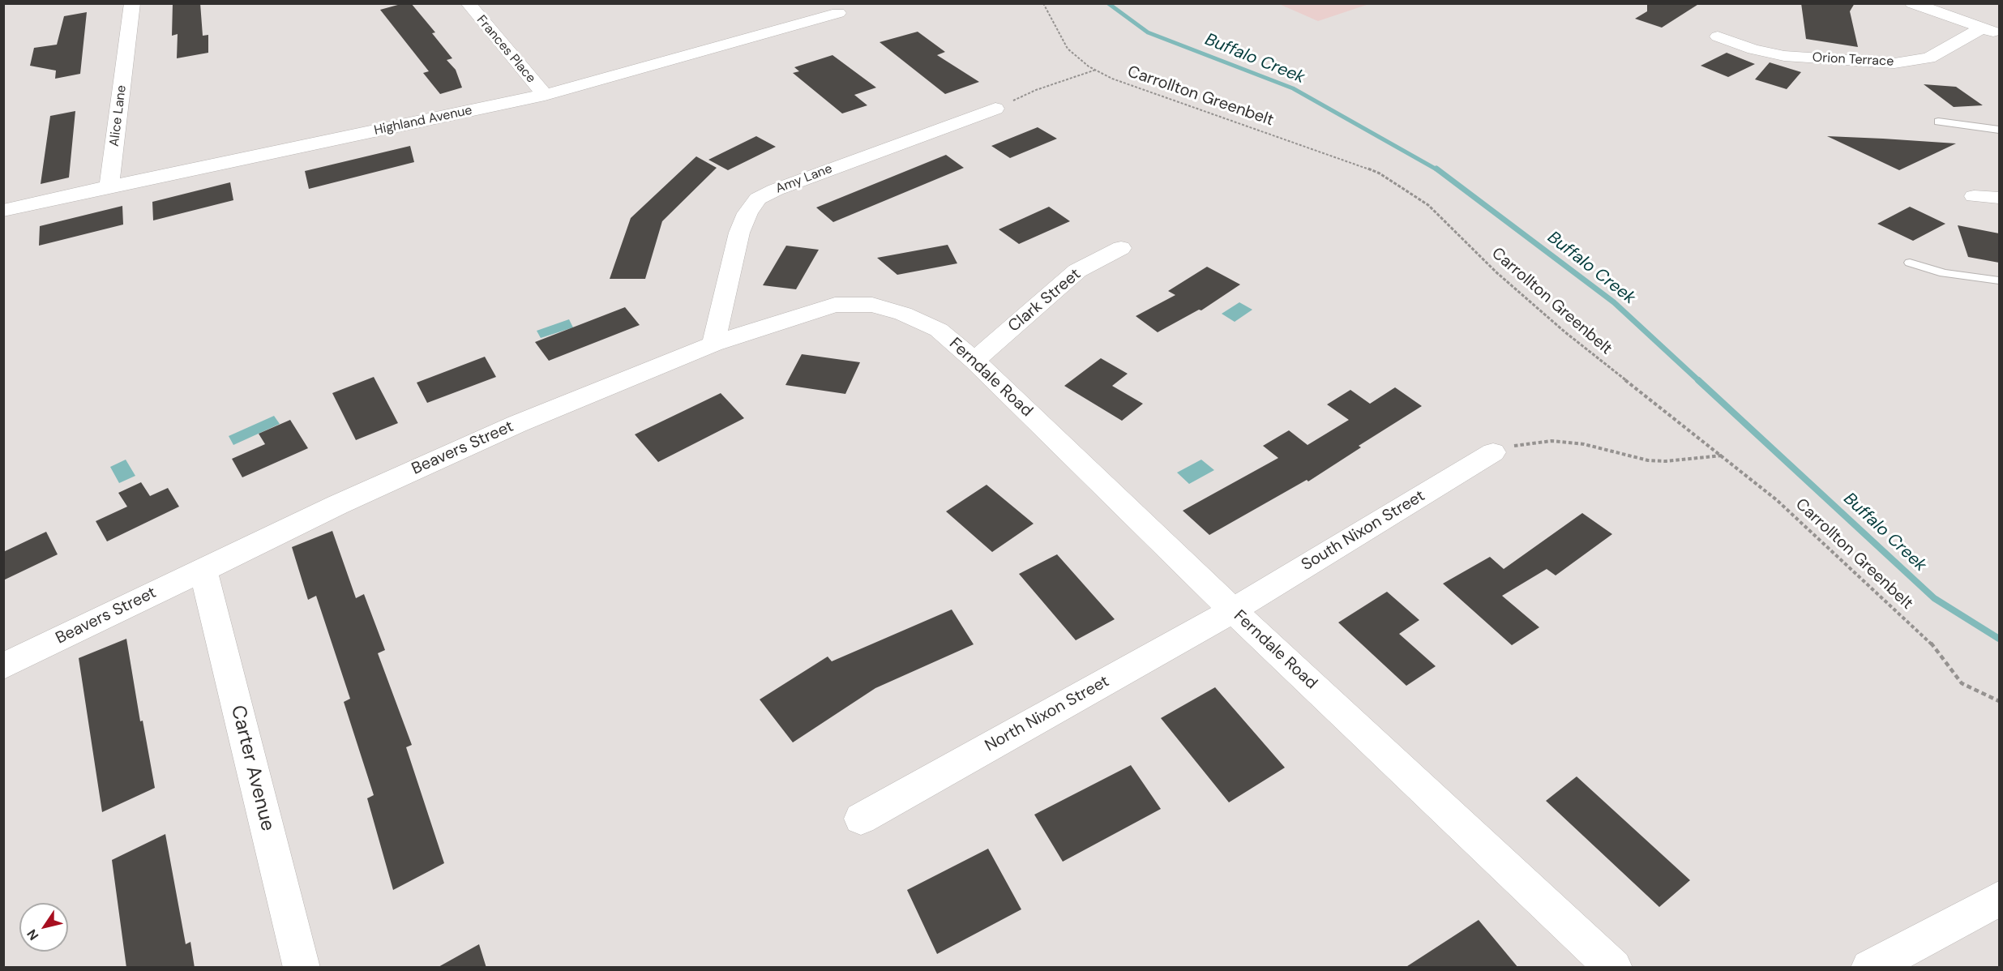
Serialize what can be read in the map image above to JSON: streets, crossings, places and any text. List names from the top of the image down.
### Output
{
  "streets": {
    "street": [
      "Frances Place",
      "Orion Terrace",
      "Alice Lane",
      "Highland Avenue",
      "Amy Lane",
      "Clark Street",
      "Ferndale Road",
      "Beavers Street",
      "South Nixon Street",
      "North Nixon Street",
      "Carter Avenue"
    ],
    "path": ["Carrollton Greenbelt"]
  },
  "crossings": [
    ["Frances Place", "Highland Avenue"],
    ["Alice Lane", "Highland Avenue"],
    ["Amy Lane", "Beavers Street"],
    ["Clark Street", "Ferndale Road"],
    ["Ferndale Road", "Beavers Street"],
    ["Ferndale Road", "South Nixon Street"],
    ["Ferndale Road", "North Nixon Street"],
    ["Beavers Street", "Carter Avenue"],
    ["South Nixon Street", "North Nixon Street"]
  ],
  "water": ["Buffalo Creek"],
  "north": "bottom left"
}
